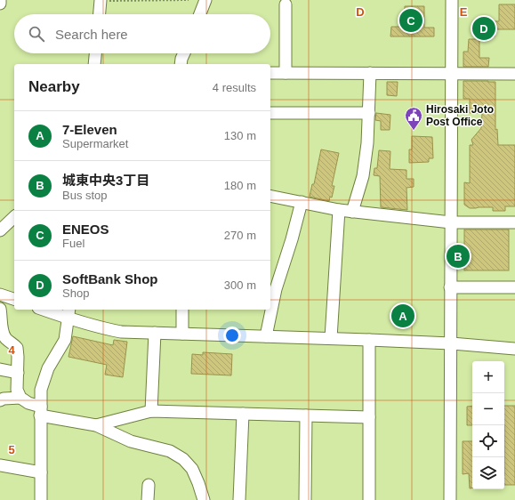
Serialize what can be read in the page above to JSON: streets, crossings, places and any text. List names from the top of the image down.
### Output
{
  "places": {
    "public building": ["Hirosaki Joto Post Office"]
  },
  "page": {
    "pins": [
      "C",
      "D",
      "B",
      "A"
    ],
    "search": "Search here",
    "heading": ["Nearby", "4 results"],
    "list": [
      {
        "mark": "A",
        "name": "7-Eleven",
        "note": "Supermarket",
        "value": "130 m"
      },
      {
        "mark": "B",
        "name": "城東中央3丁目",
        "note": "Bus stop",
        "value": "180 m"
      },
      {
        "mark": "C",
        "name": "ENEOS",
        "note": "Fuel",
        "value": "270 m"
      },
      {
        "mark": "D",
        "name": "SoftBank Shop",
        "note": "Shop",
        "value": "300 m"
      }
    ],
    "map_buttons": ["+", "−"]
  },
  "grid": {
    "columns": ["D", "E"],
    "rows": ["4", "5"]
  }
}
